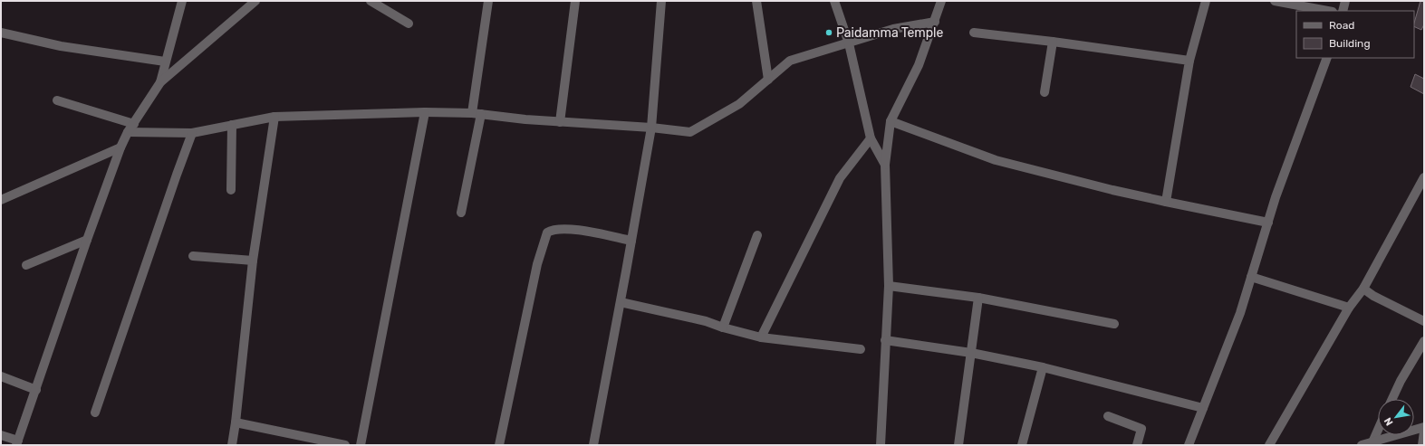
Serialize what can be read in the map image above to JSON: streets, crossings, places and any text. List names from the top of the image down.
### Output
{
  "places": ["Paidamma Temple"],
  "legend": ["Road", "Building"],
  "north": "bottom left"
}
